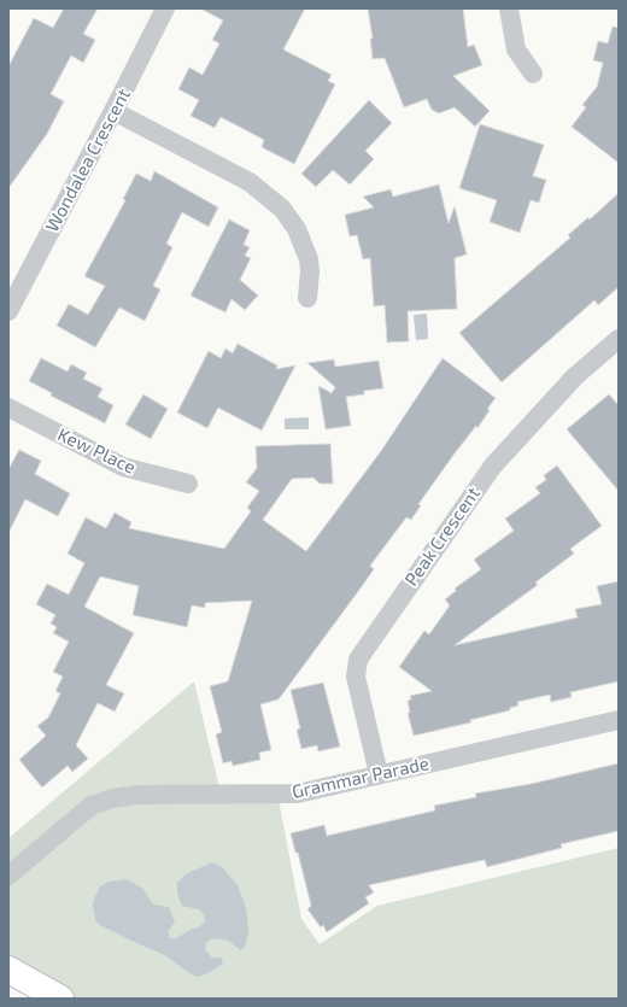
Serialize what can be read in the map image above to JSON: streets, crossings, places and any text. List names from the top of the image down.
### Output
{
  "streets": {
    "street": [
      "Wondalea Crescent",
      "Kew Place",
      "Peak Crescent",
      "Grammar Parade"
    ]
  },
  "crossings": [
    ["Peak Crescent", "Grammar Parade"]
  ]
}
